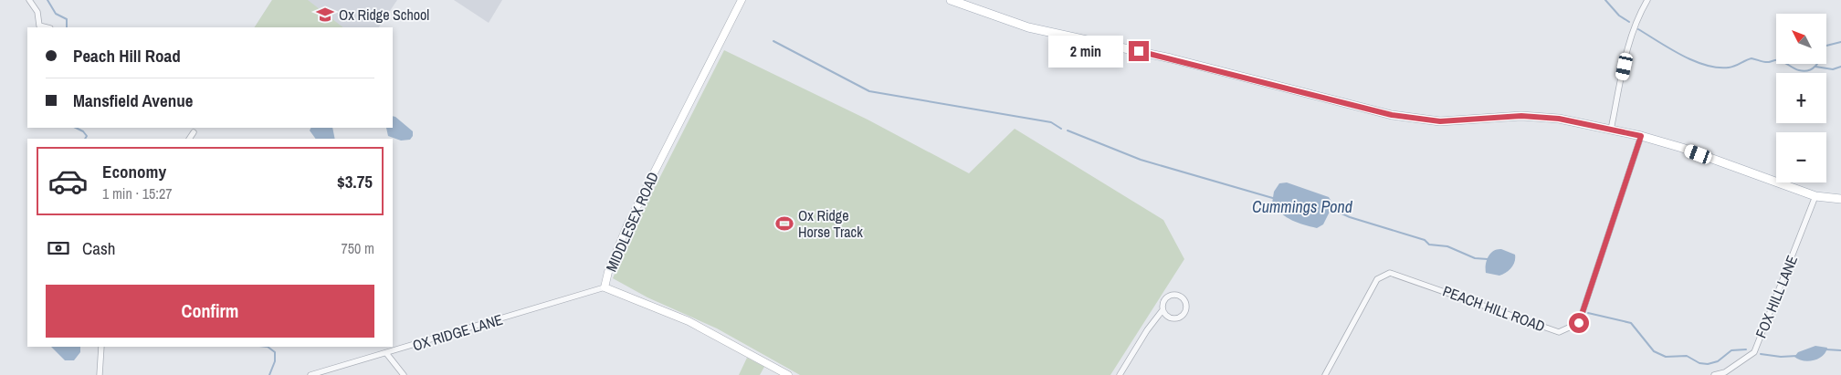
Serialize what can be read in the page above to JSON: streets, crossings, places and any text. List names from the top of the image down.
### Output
{
  "streets": {
    "main road": ["MIDDLESEX ROAD"],
    "street": ["FOX HILL LANE", "PEACH HILL ROAD", "OX RIDGE LANE"]
  },
  "crossings": [
    ["MIDDLESEX ROAD", "OX RIDGE LANE"]
  ],
  "water": ["Cummings Pond"],
  "places": {
    "school or university": ["Ox Ridge School"],
    "sports": ["Ox Ridge Horse Track"]
  },
  "north": "top left",
  "page": {
    "map_buttons": ["+", "−"],
    "banner": ["Peach Hill Road", "Mansfield Avenue"],
    "bubble": "2 min",
    "list": [
      {
        "name": "Economy",
        "note": "1 min · 15:27",
        "value": "$3.75"
      }
    ],
    "pay": ["Cash", "750 m"],
    "buttons": "Confirm"
  }
}
